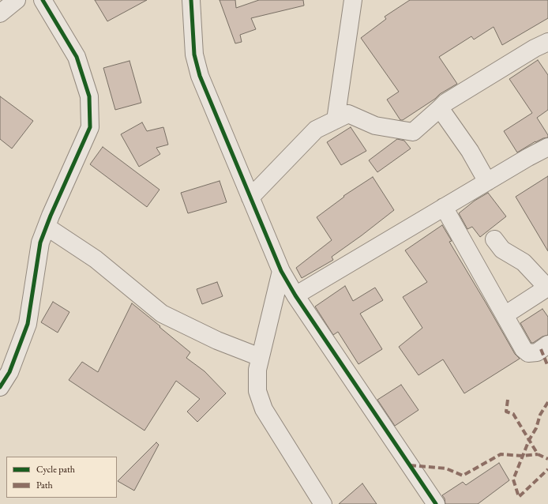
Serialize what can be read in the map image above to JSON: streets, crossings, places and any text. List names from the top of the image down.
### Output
{
  "legend": ["Cycle path", "Path"]
}
